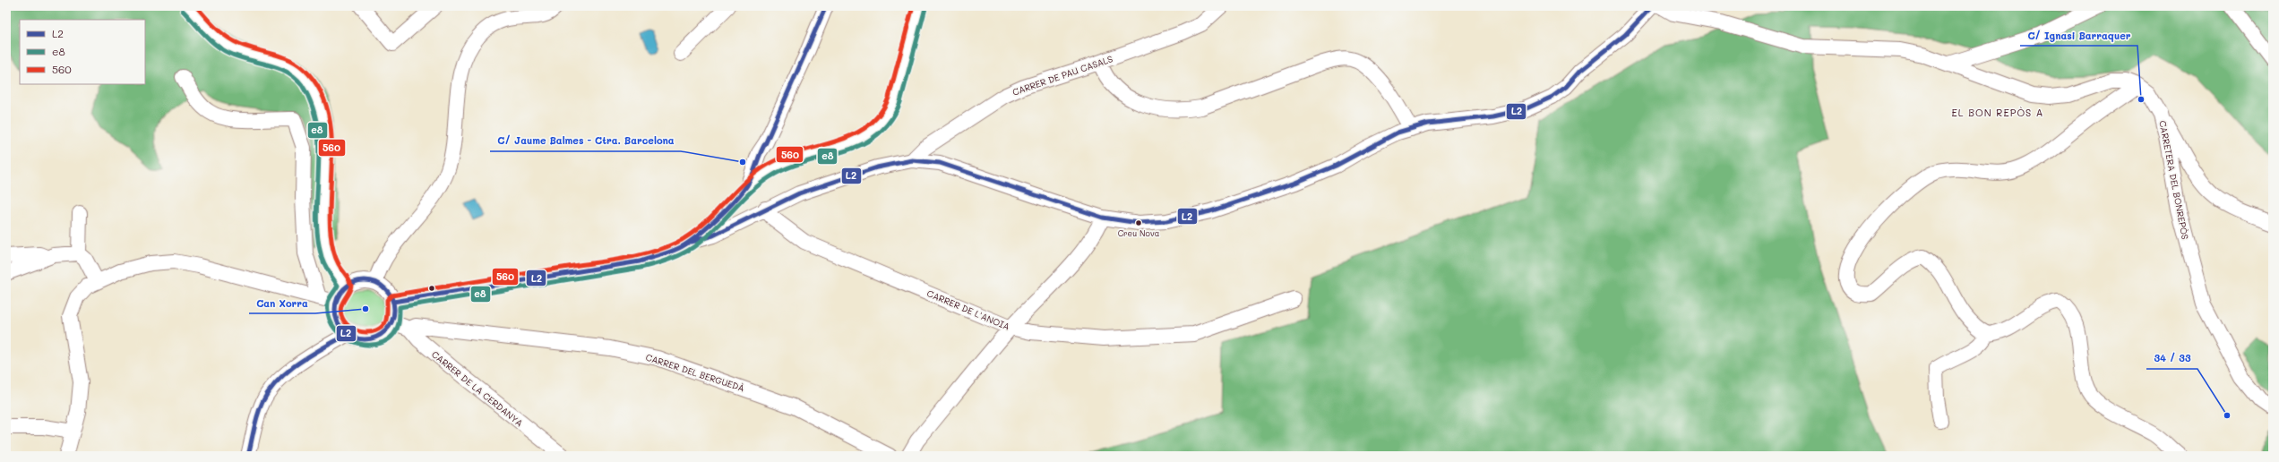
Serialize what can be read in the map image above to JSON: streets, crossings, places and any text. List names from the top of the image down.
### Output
{
  "streets": {
    "street": [
      "CARRER DE PAU CASALS",
      "CARRETERA DEL BONREPÒS",
      "CARRER DE L'ANOIA",
      "CARRER DEL BERGUEDÀ",
      "CARRER DE LA CERDANYA"
    ]
  },
  "crossings": [
    ["CARRER DEL BERGUEDÀ", "CARRER DE LA CERDANYA"]
  ],
  "districts": ["EL BON REPÒS A"],
  "places": [
    "C/ Ignasi Barraquer",
    "C/ Jaume Balmes - Ctra. Barcelona",
    "Creu Nova",
    "Can Xorra",
    "34 / 33"
  ],
  "lines": ["transit line L2", "transit line 560", "transit line e8"],
  "legend": ["L2", "e8", "560"]
}
